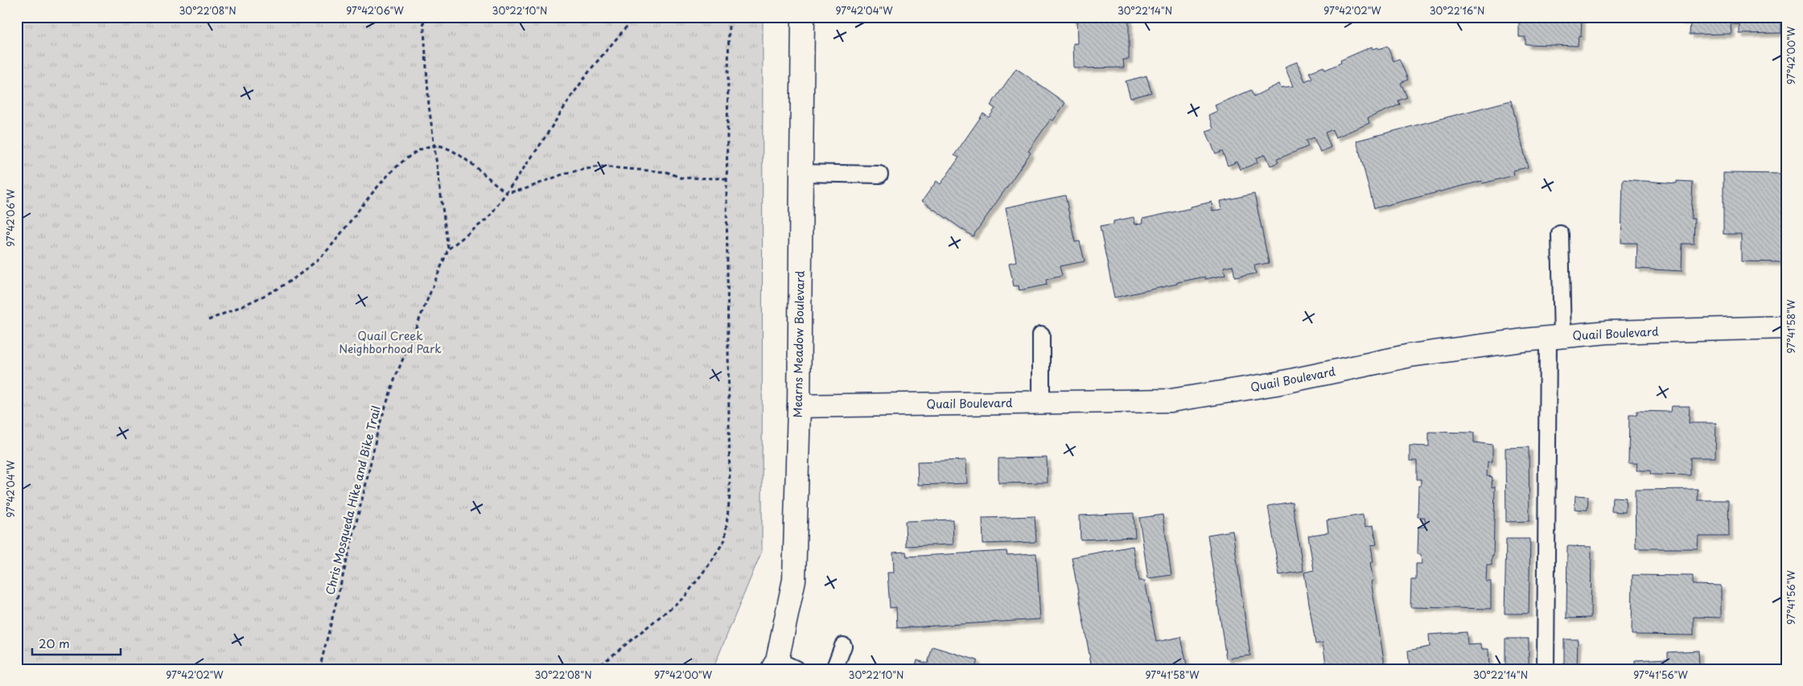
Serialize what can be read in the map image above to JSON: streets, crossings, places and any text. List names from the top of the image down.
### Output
{
  "streets": {
    "street": ["Quail Boulevard", "Mearns Meadow Boulevard"],
    "path": ["Chris Mosqueda Hike and Bike Trail"]
  },
  "crossings": [
    ["Quail Boulevard", "Mearns Meadow Boulevard"]
  ],
  "parks": ["Quail Creek Neighborhood Park"],
  "scale_bar": "20 m",
  "coordinates": [
    "30°22'08\"N",
    "97°42'06\"W",
    "30°22'10\"N",
    "97°42'04\"W",
    "30°22'14\"N",
    "97°42'02\"W",
    "30°22'16\"N",
    "97°42'00\"W",
    "97°41'58\"W",
    "97°41'56\"W"
  ]
}
